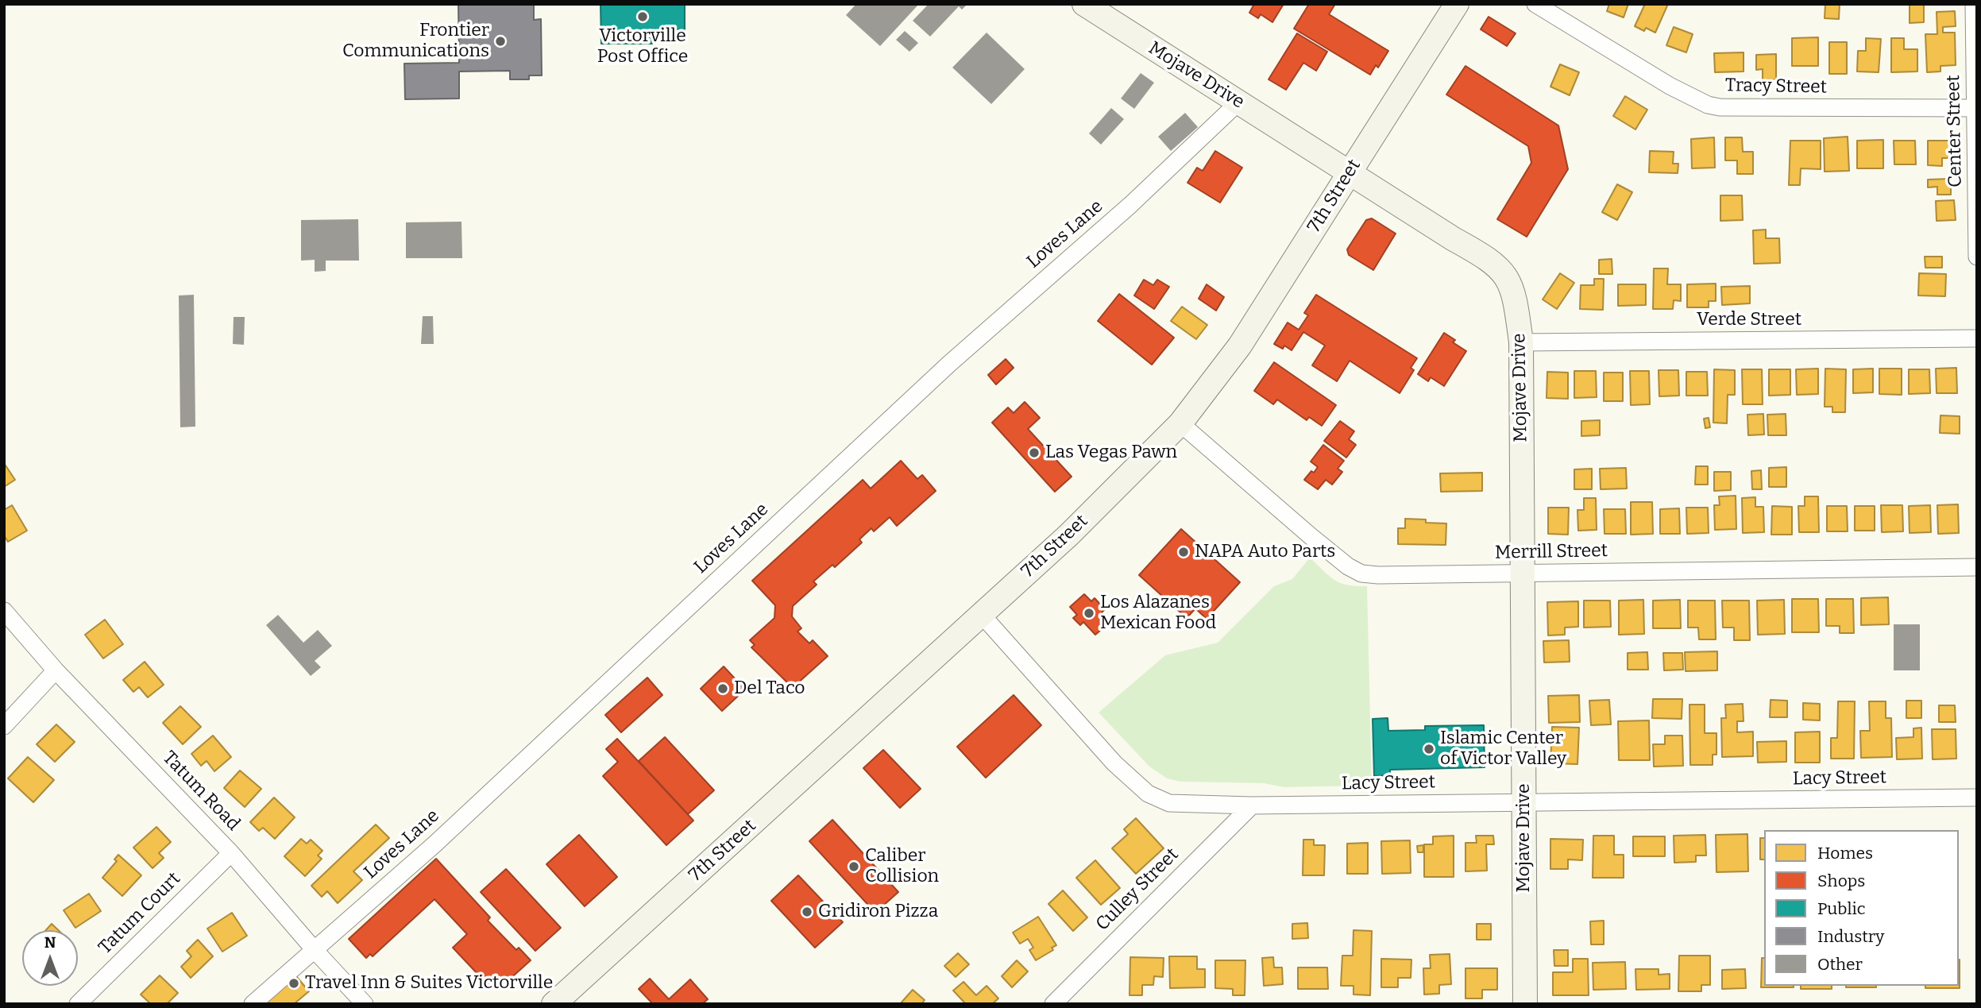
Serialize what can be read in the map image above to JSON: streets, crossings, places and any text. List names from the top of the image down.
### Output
{
  "streets": {
    "main road": ["Mojave Drive", "7th Street"],
    "street": [
      "Tracy Street",
      "Center Street",
      "Loves Lane",
      "Verde Street",
      "Merrill Street",
      "Lacy Street",
      "Tatum Road",
      "Culley Street",
      "Tatum Court"
    ]
  },
  "crossings": [
    ["Mojave Drive", "7th Street"],
    ["Mojave Drive", "Loves Lane"],
    ["Mojave Drive", "Verde Street"],
    ["Mojave Drive", "Merrill Street"],
    ["Mojave Drive", "Lacy Street"],
    ["Tracy Street", "Center Street"],
    ["7th Street", "Merrill Street"],
    ["7th Street", "Lacy Street"],
    ["Loves Lane", "Tatum Road"],
    ["Lacy Street", "Culley Street"],
    ["Tatum Road", "Tatum Court"]
  ],
  "places": [
    "Victorville Post Office",
    "Frontier Communications",
    "Las Vegas Pawn",
    "NAPA Auto Parts",
    "Los Alazanes Mexican Food",
    "Del Taco",
    "Islamic Center of Victor Valley",
    "Caliber Collision",
    "Gridiron Pizza",
    "Travel Inn & Suites Victorville"
  ],
  "legend": [
    "Homes",
    "Shops",
    "Public",
    "Industry",
    "Other"
  ],
  "north": "top"
}
